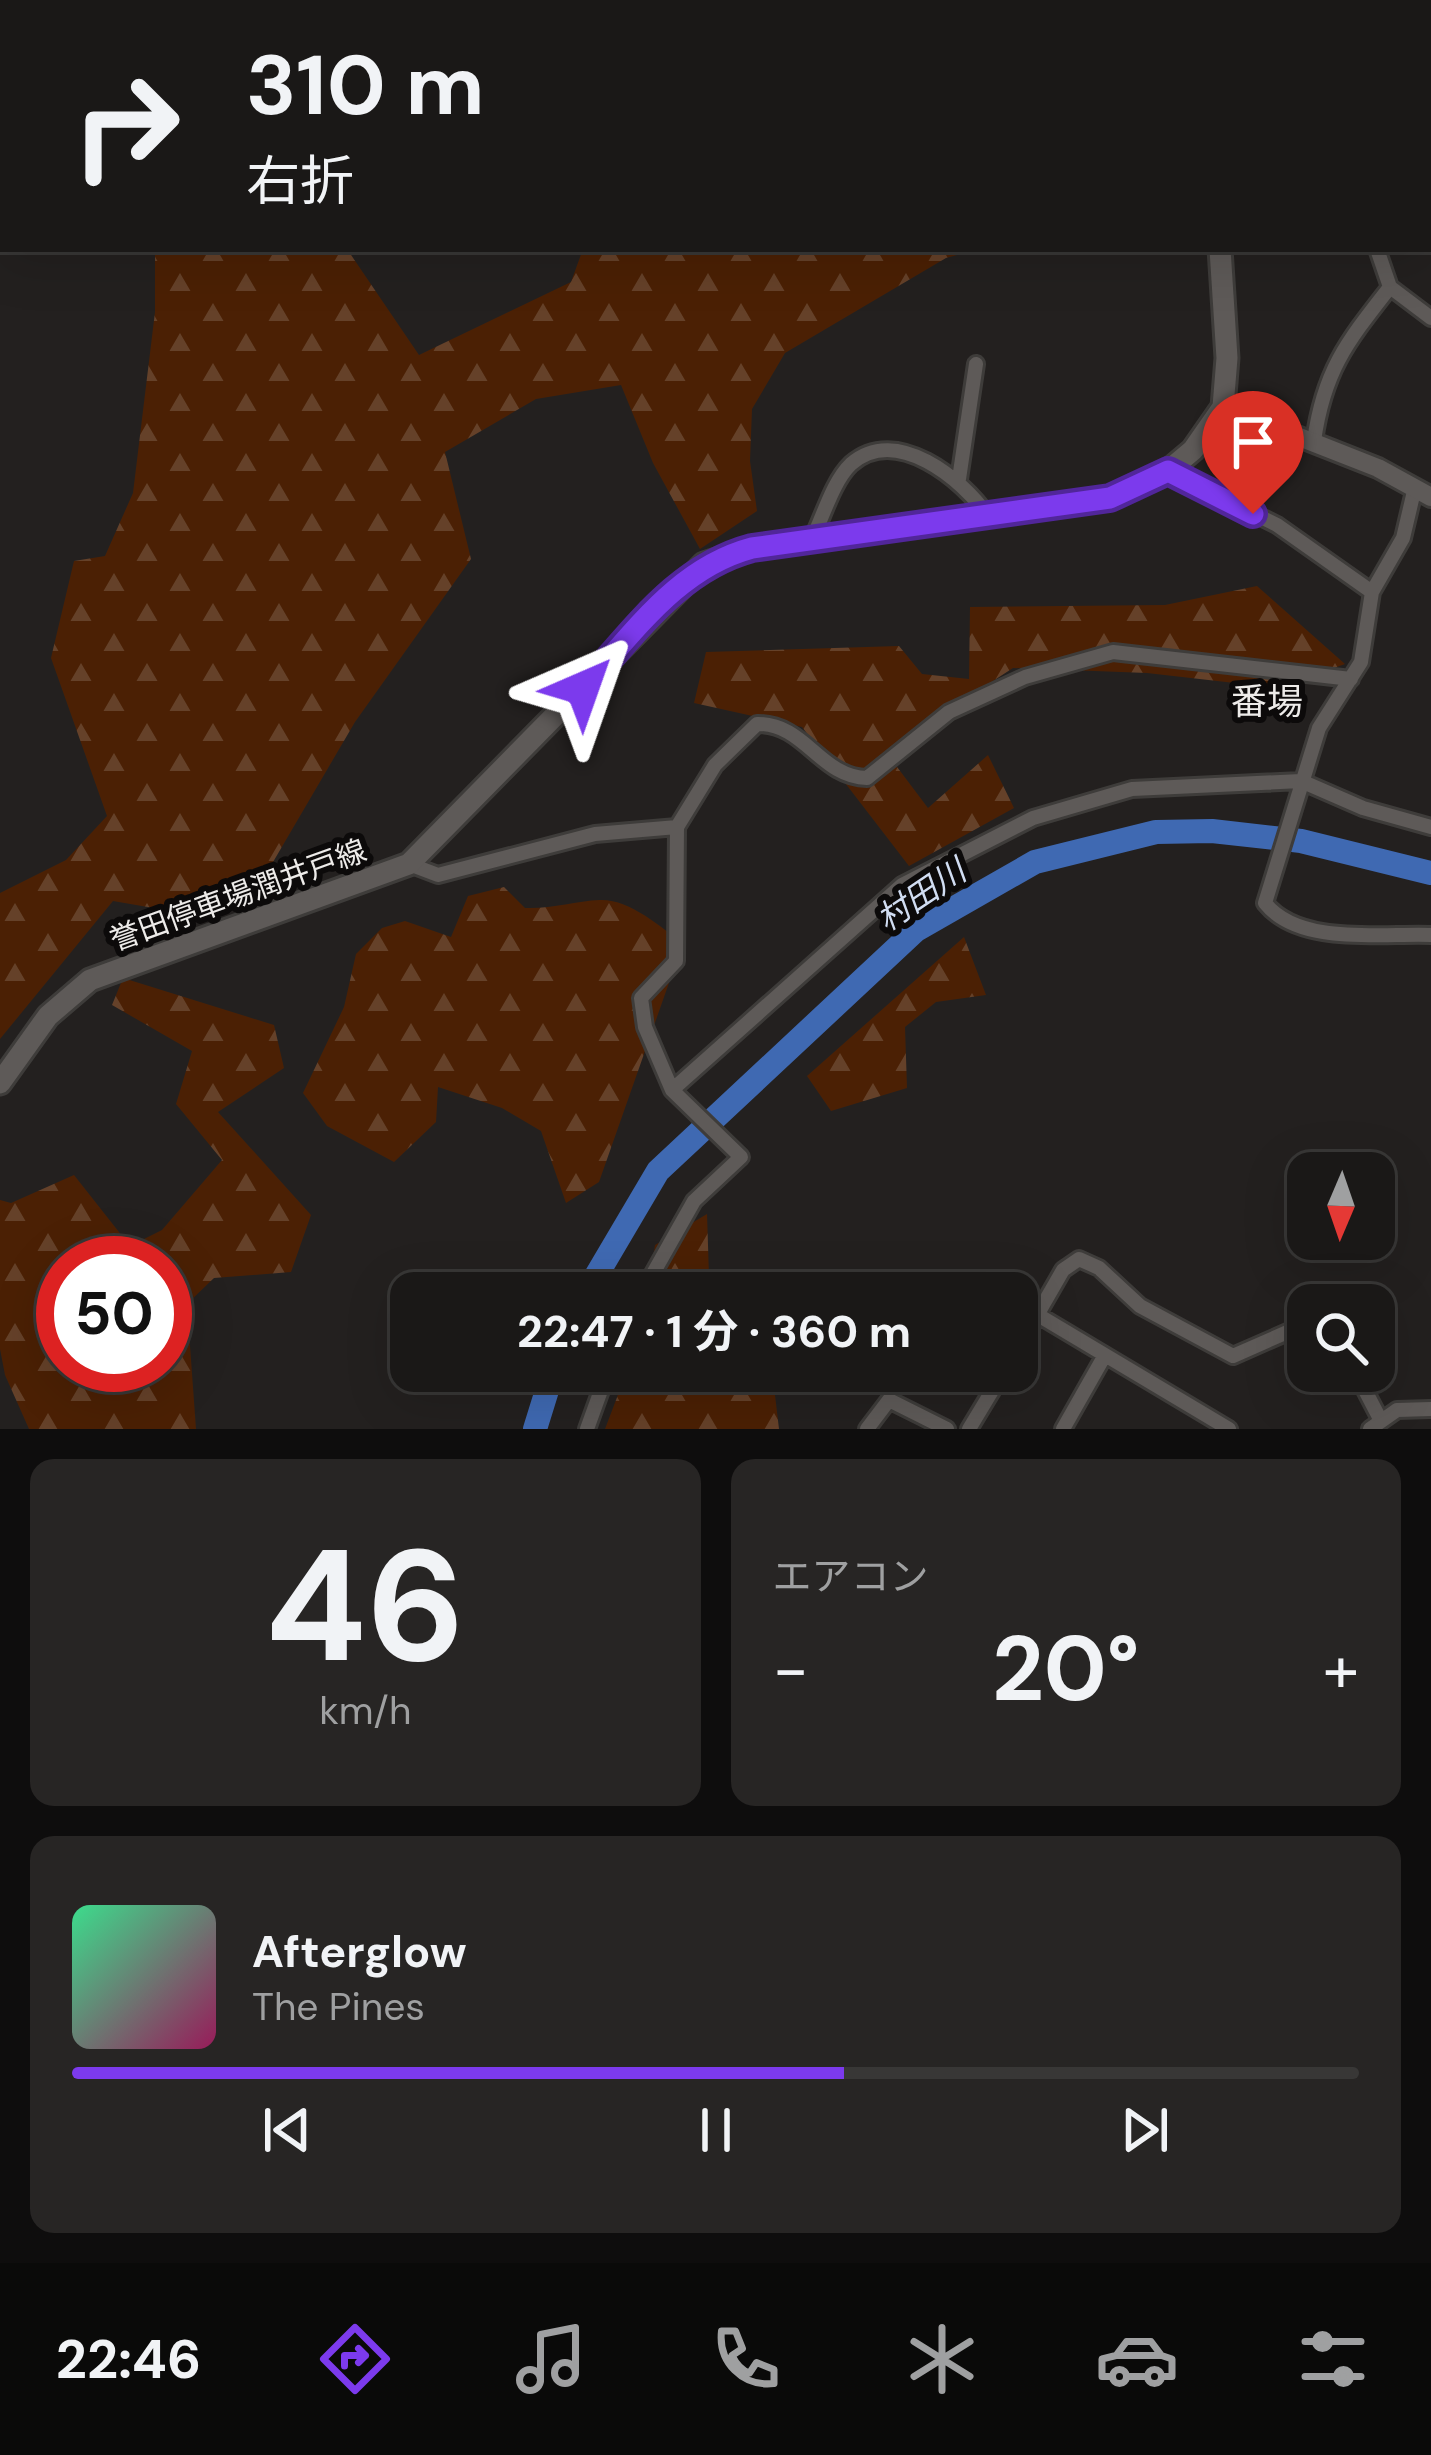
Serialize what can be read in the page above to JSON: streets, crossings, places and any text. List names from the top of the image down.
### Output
{
  "streets": {
    "main road": ["誉田停車場潤井戸線"]
  },
  "districts": ["番場"],
  "water": ["村田川"],
  "north": "bottom",
  "page": {
    "turn": ["310 m", "右折"],
    "limit": "50",
    "trip": "22:47 · 1 分 · 360 m",
    "tile": [
      ["46", "km/h"],
      "エアコン"
    ],
    "heat": ["−", "20°", "+"],
    "song": ["Afterglow", "The Pines"],
    "tabs": "22:46"
  }
}
